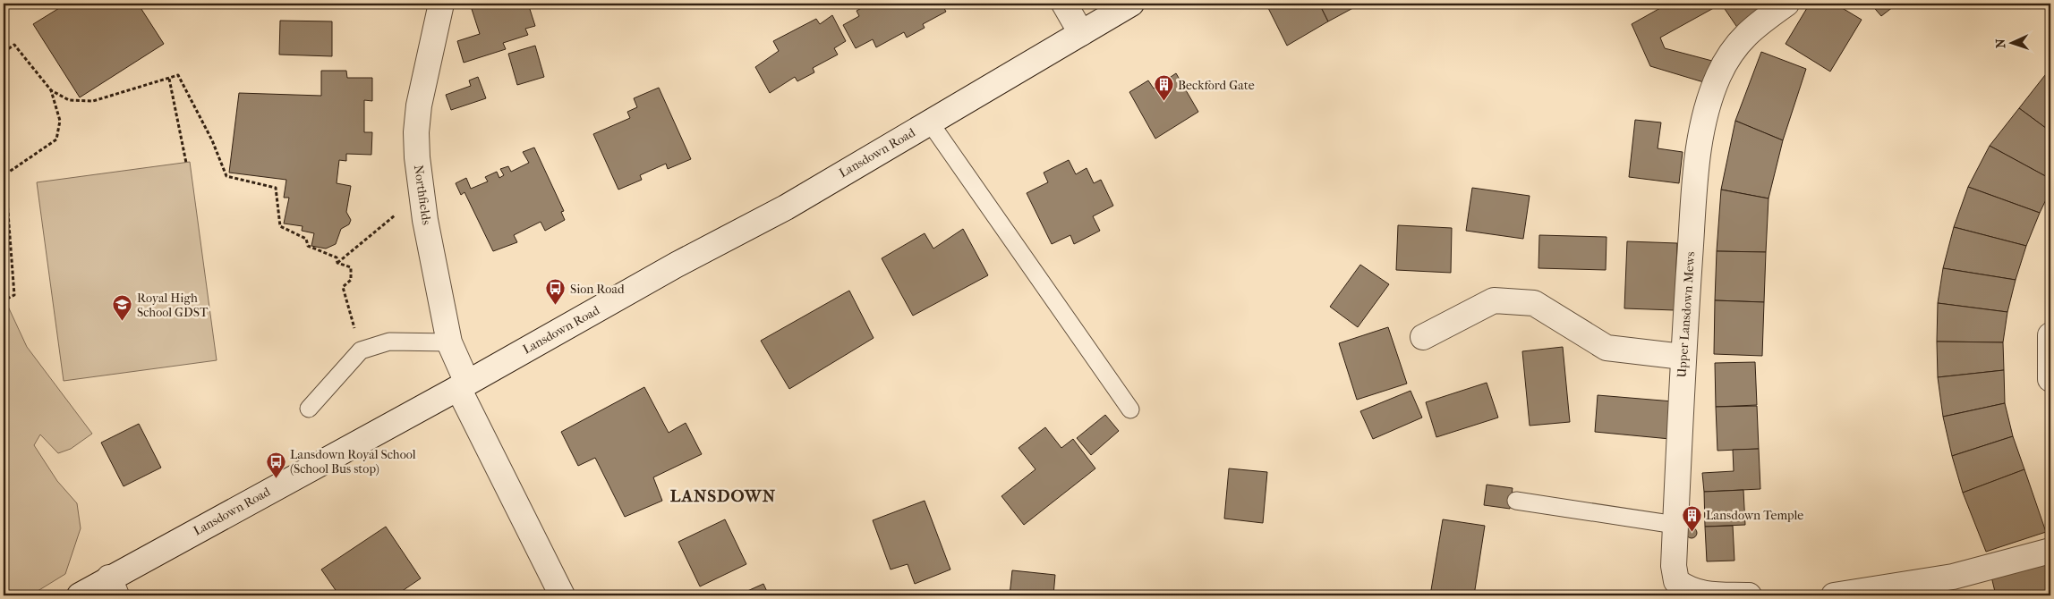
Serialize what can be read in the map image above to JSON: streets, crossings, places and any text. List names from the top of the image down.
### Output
{
  "streets": {
    "street": ["Lansdown Road", "Northfields", "Upper Lansdown Mews"]
  },
  "crossings": [
    ["Lansdown Road", "Northfields"]
  ],
  "districts": ["LANSDOWN"],
  "places": {
    "building": ["Beckford Gate", "Lansdown Temple"],
    "bus stop": ["Sion Road", "Lansdown Royal School (School Bus stop)"],
    "school or university": ["Royal High School GDST"]
  },
  "north": "left"
}
